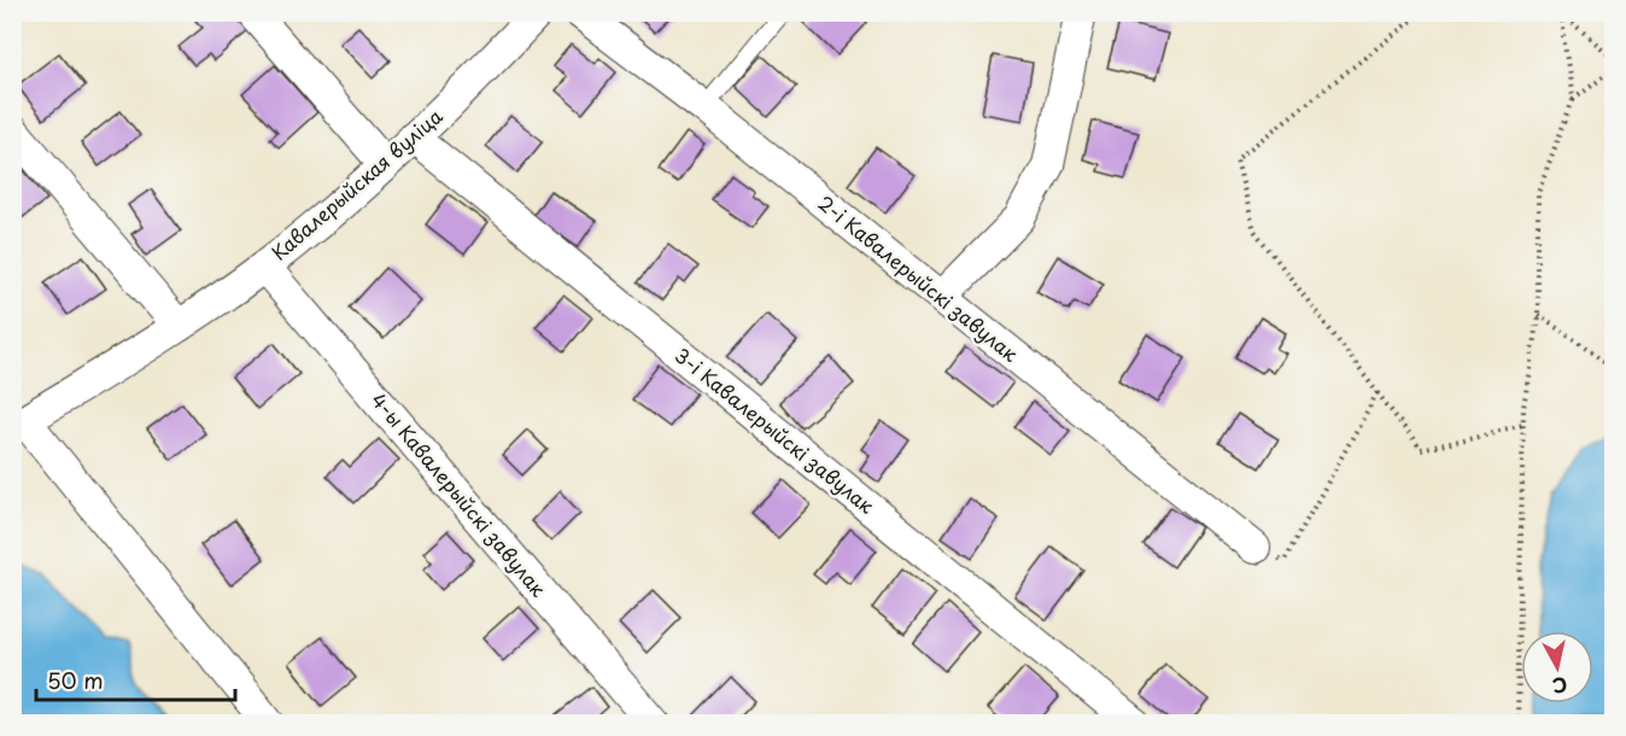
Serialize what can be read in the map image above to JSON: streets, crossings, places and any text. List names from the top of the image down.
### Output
{
  "streets": {
    "street": [
      "Кавалерыйская вуліца",
      "2-і Кавалерыйскі завулак",
      "3-і Кавалерыйскі завулак",
      "4-ы Кавалерыйскі завулак"
    ]
  },
  "crossings": [
    ["Кавалерыйская вуліца", "3-і Кавалерыйскі завулак"],
    ["Кавалерыйская вуліца", "4-ы Кавалерыйскі завулак"]
  ],
  "scale_bar": "50 m",
  "north": "bottom"
}
